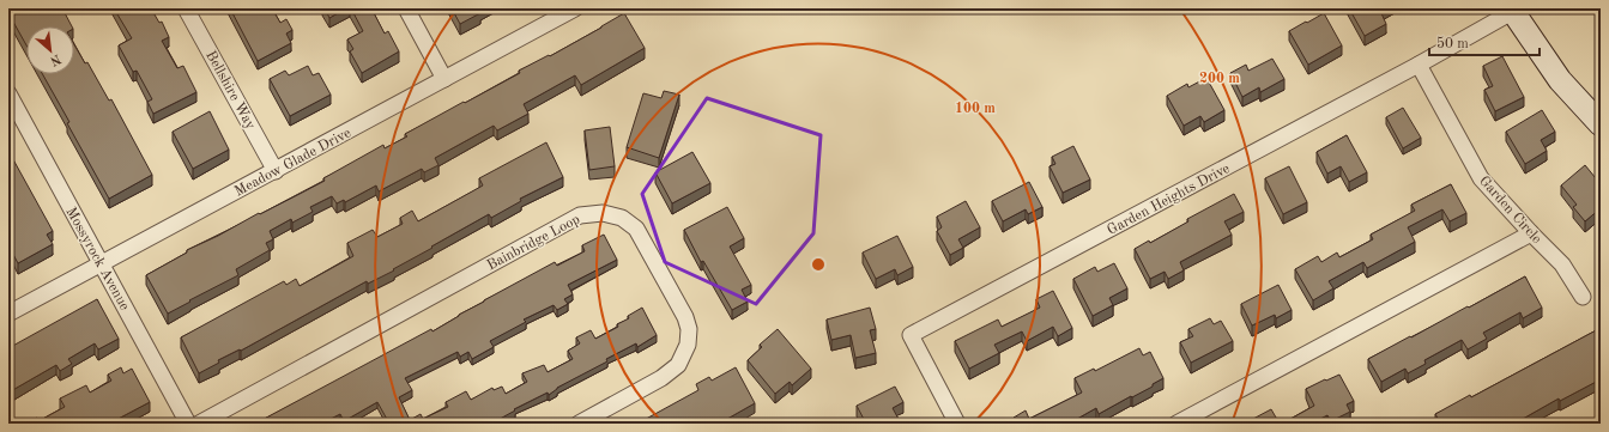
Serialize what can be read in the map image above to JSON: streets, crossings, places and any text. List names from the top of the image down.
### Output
{
  "streets": {
    "street": [
      "Bellshire Way",
      "Meadow Glade Drive",
      "Garden Heights Drive",
      "Garden Circle",
      "Bainbridge Loop",
      "Mossyrock Avenue"
    ]
  },
  "crossings": [
    ["Bellshire Way", "Meadow Glade Drive"],
    ["Meadow Glade Drive", "Mossyrock Avenue"],
    ["Garden Heights Drive", "Garden Circle"]
  ],
  "scale_bar": "50 m",
  "north": "bottom right",
  "rings": ["200 m", "100 m"]
}
